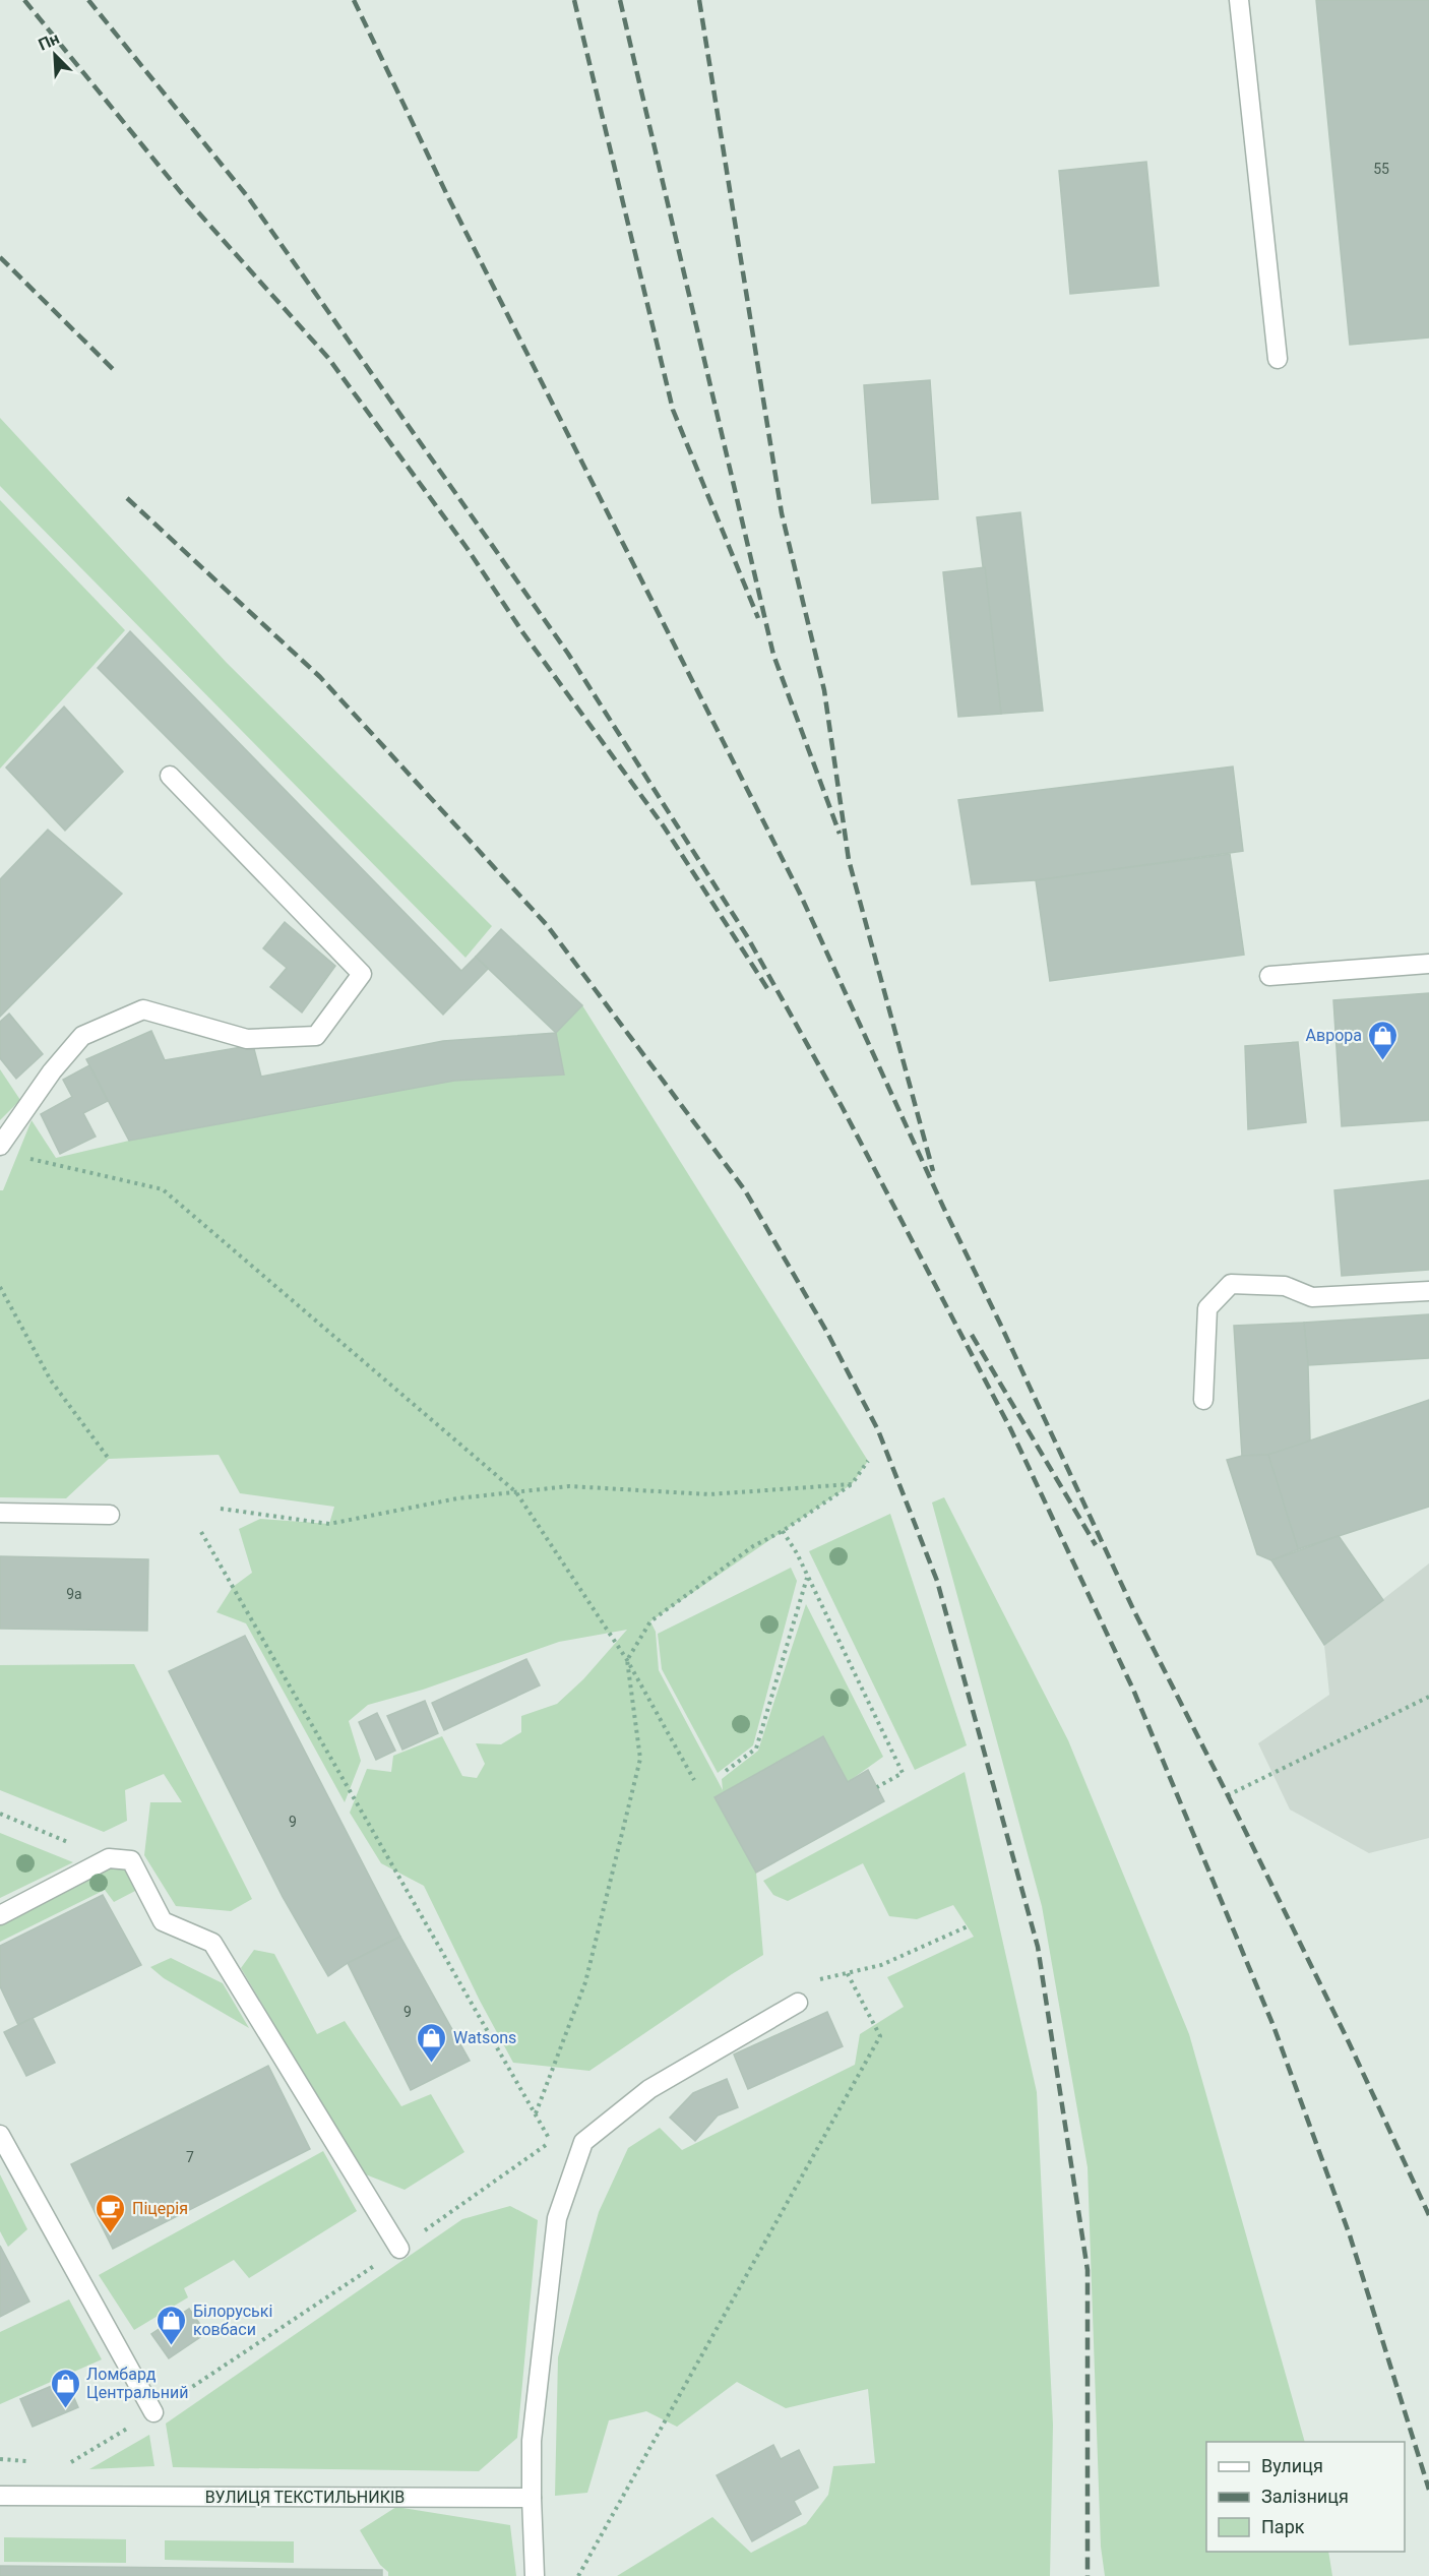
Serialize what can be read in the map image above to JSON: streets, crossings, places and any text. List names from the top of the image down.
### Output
{
  "streets": {
    "street": ["ВУЛИЦЯ ТЕКСТИЛЬНИКІВ"]
  },
  "places": {
    "shop": [
      "Аврора",
      "Watsons",
      "Білоруські ковбаси",
      "Ломбард Центральний"
    ],
    "cafe": ["Піцерія"]
  },
  "house_numbers": [
    "55",
    "9а",
    "9",
    "9",
    "7"
  ],
  "legend": ["Вулиця", "Залізниця", "Парк"],
  "north": "top left"
}
